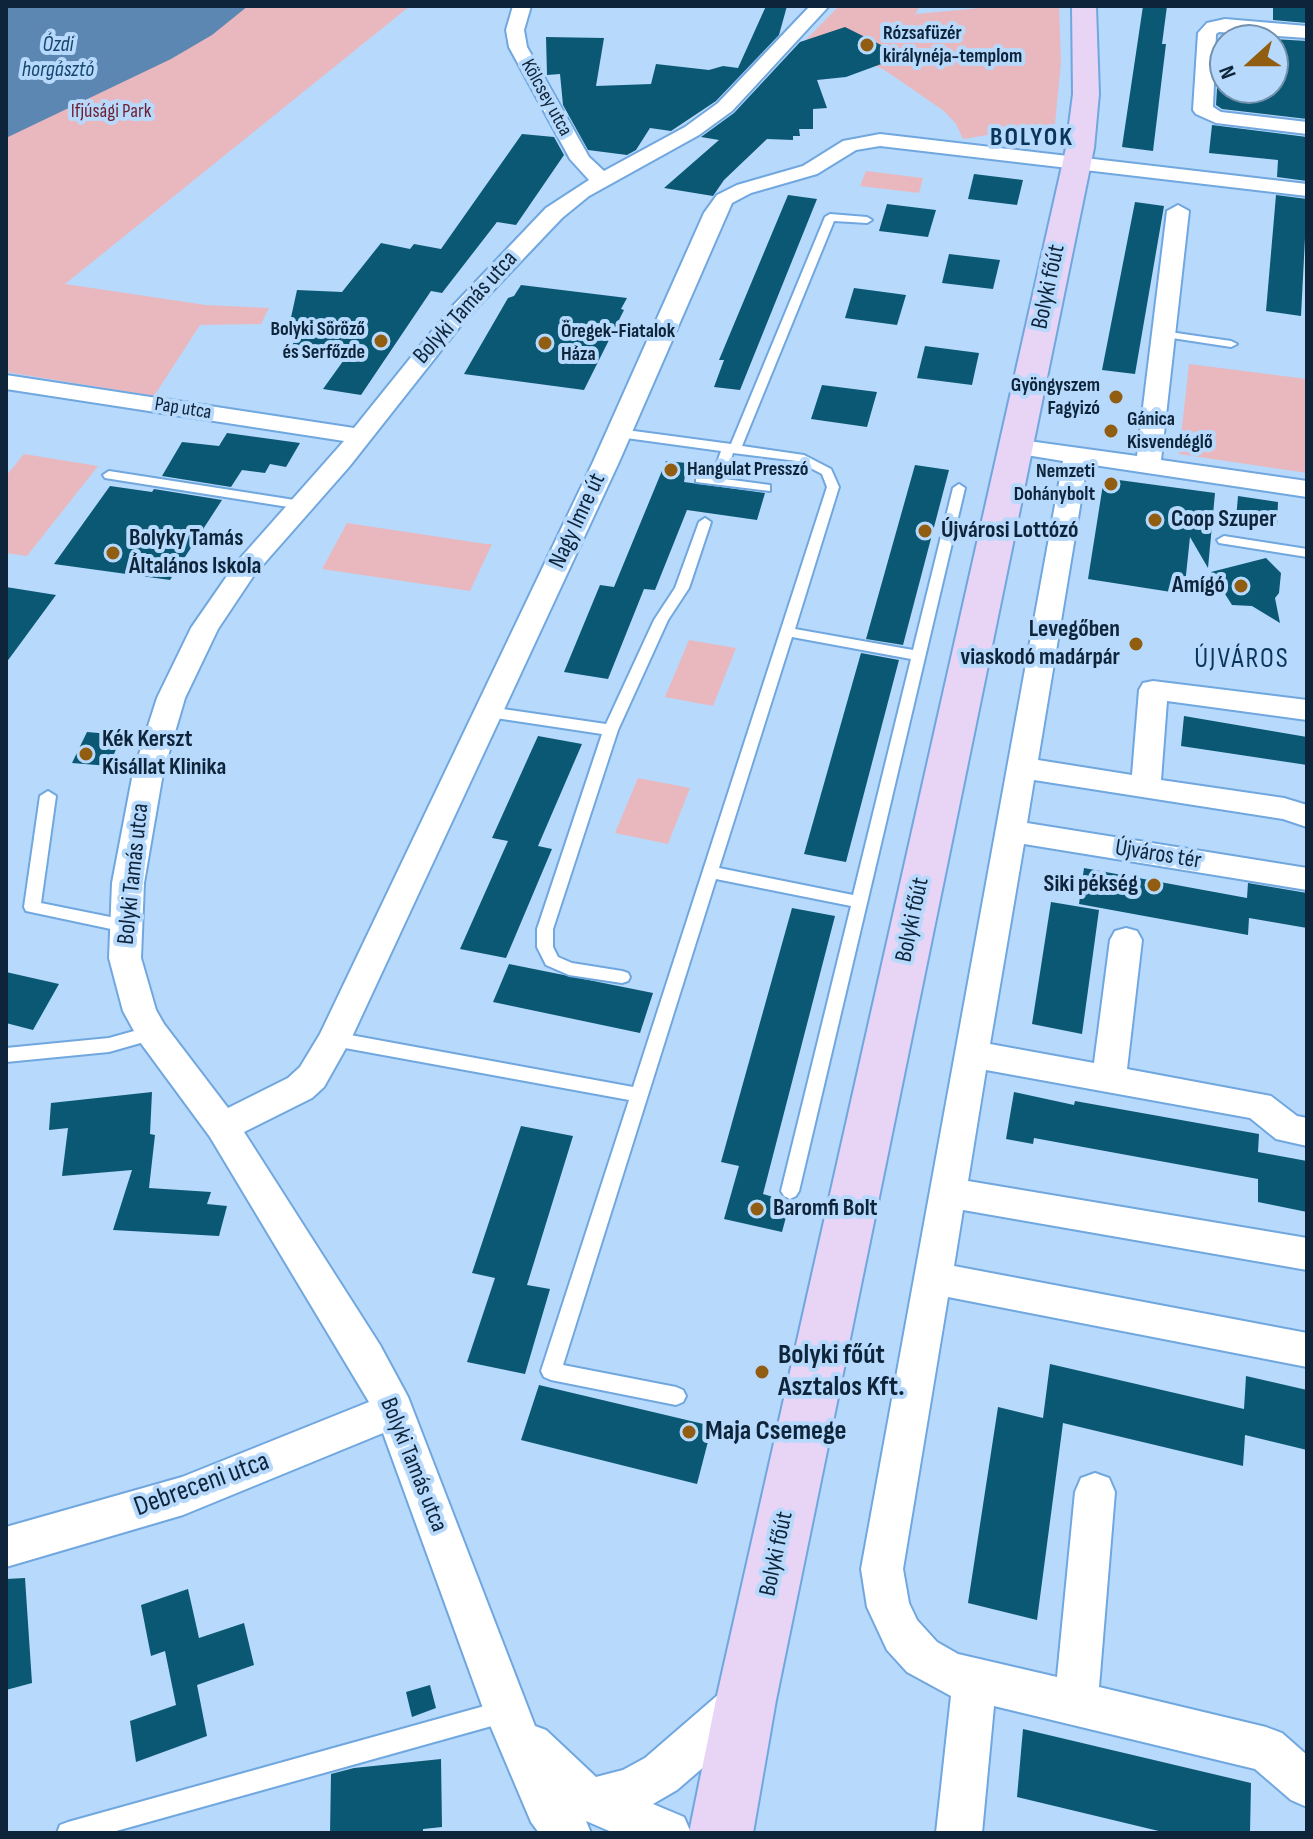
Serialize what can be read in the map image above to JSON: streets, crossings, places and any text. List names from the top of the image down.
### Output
{
  "streets": {
    "main road": ["Bolyki főút"],
    "street": [
      "Kölcsey utca",
      "Bolyki Tamás utca",
      "Pap utca",
      "Nagy Imre út",
      "Újváros tér",
      "Debreceni utca"
    ]
  },
  "crossings": [
    ["Kölcsey utca", "Bolyki Tamás utca"],
    ["Bolyki főút", "Nagy Imre út"],
    ["Bolyki Tamás utca", "Pap utca"],
    ["Bolyki Tamás utca", "Nagy Imre út"],
    ["Bolyki Tamás utca", "Debreceni utca"]
  ],
  "districts": ["BOLYOK", "ÚJVÁROS"],
  "water": ["Ózdi horgásztó"],
  "parks": ["Ifjúsági Park"],
  "places": [
    "Rózsafüzér királynéja-templom",
    "Bolyki Söröző és Serfőzde",
    "Öregek-Fiatalok Háza",
    "Gyöngyszem Fagyizó",
    "Gánica Kisvendéglő",
    "Hangulat Presszó",
    "Nemzeti Dohánybolt",
    "Coop Szuper",
    "Újvárosi Lottózó",
    "Bolyky Tamás Általános Iskola",
    "Amígó",
    "Levegőben viaskodó madárpár",
    "Kék Kerszt Kisállat Klinika",
    "Siki pékség",
    "Baromfi Bolt",
    "Bolyki főút Asztalos Kft.",
    "Maja Csemege"
  ],
  "north": "left"
}
